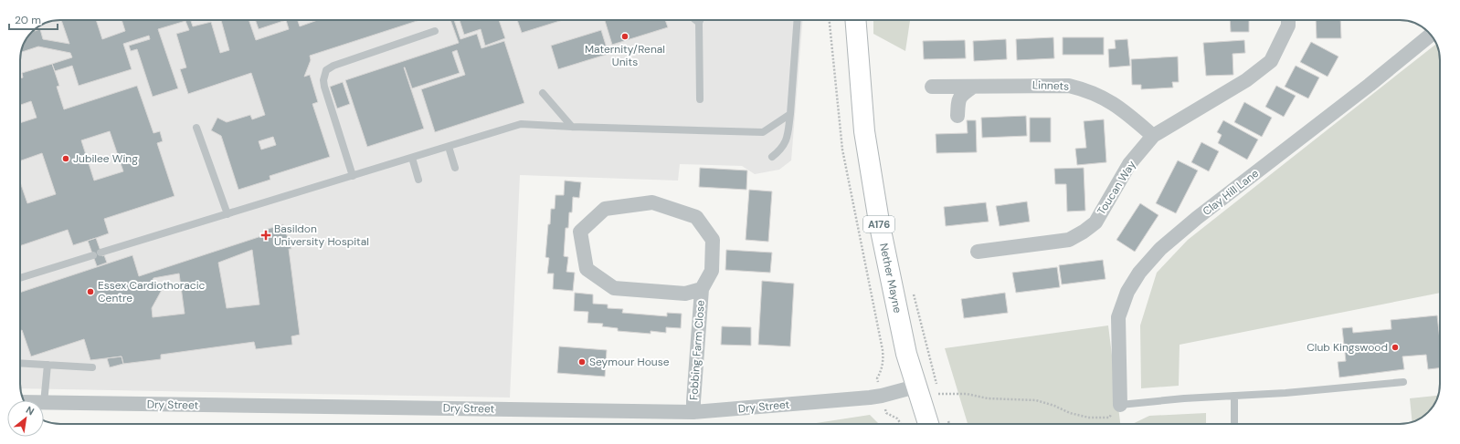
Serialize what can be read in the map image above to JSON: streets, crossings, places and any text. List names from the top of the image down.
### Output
{
  "streets": {
    "main road": ["A176", "Nether Mayne"],
    "street": [
      "Linnets",
      "Toucan Way",
      "Clay Hill Lane",
      "Fobbing Farm Close",
      "Dry Street"
    ]
  },
  "crossings": [
    ["Linnets", "Toucan Way"],
    ["Nether Mayne", "Dry Street"],
    ["Fobbing Farm Close", "Dry Street"]
  ],
  "places": {
    "other": [
      "Maternity/Renal Units",
      "Jubilee Wing",
      "Essex Cardiothoracic Centre",
      "Club Kingswood",
      "Seymour House"
    ],
    "health": ["Basildon University Hospital"]
  },
  "scale_bar": "20 m",
  "north": "top right"
}
